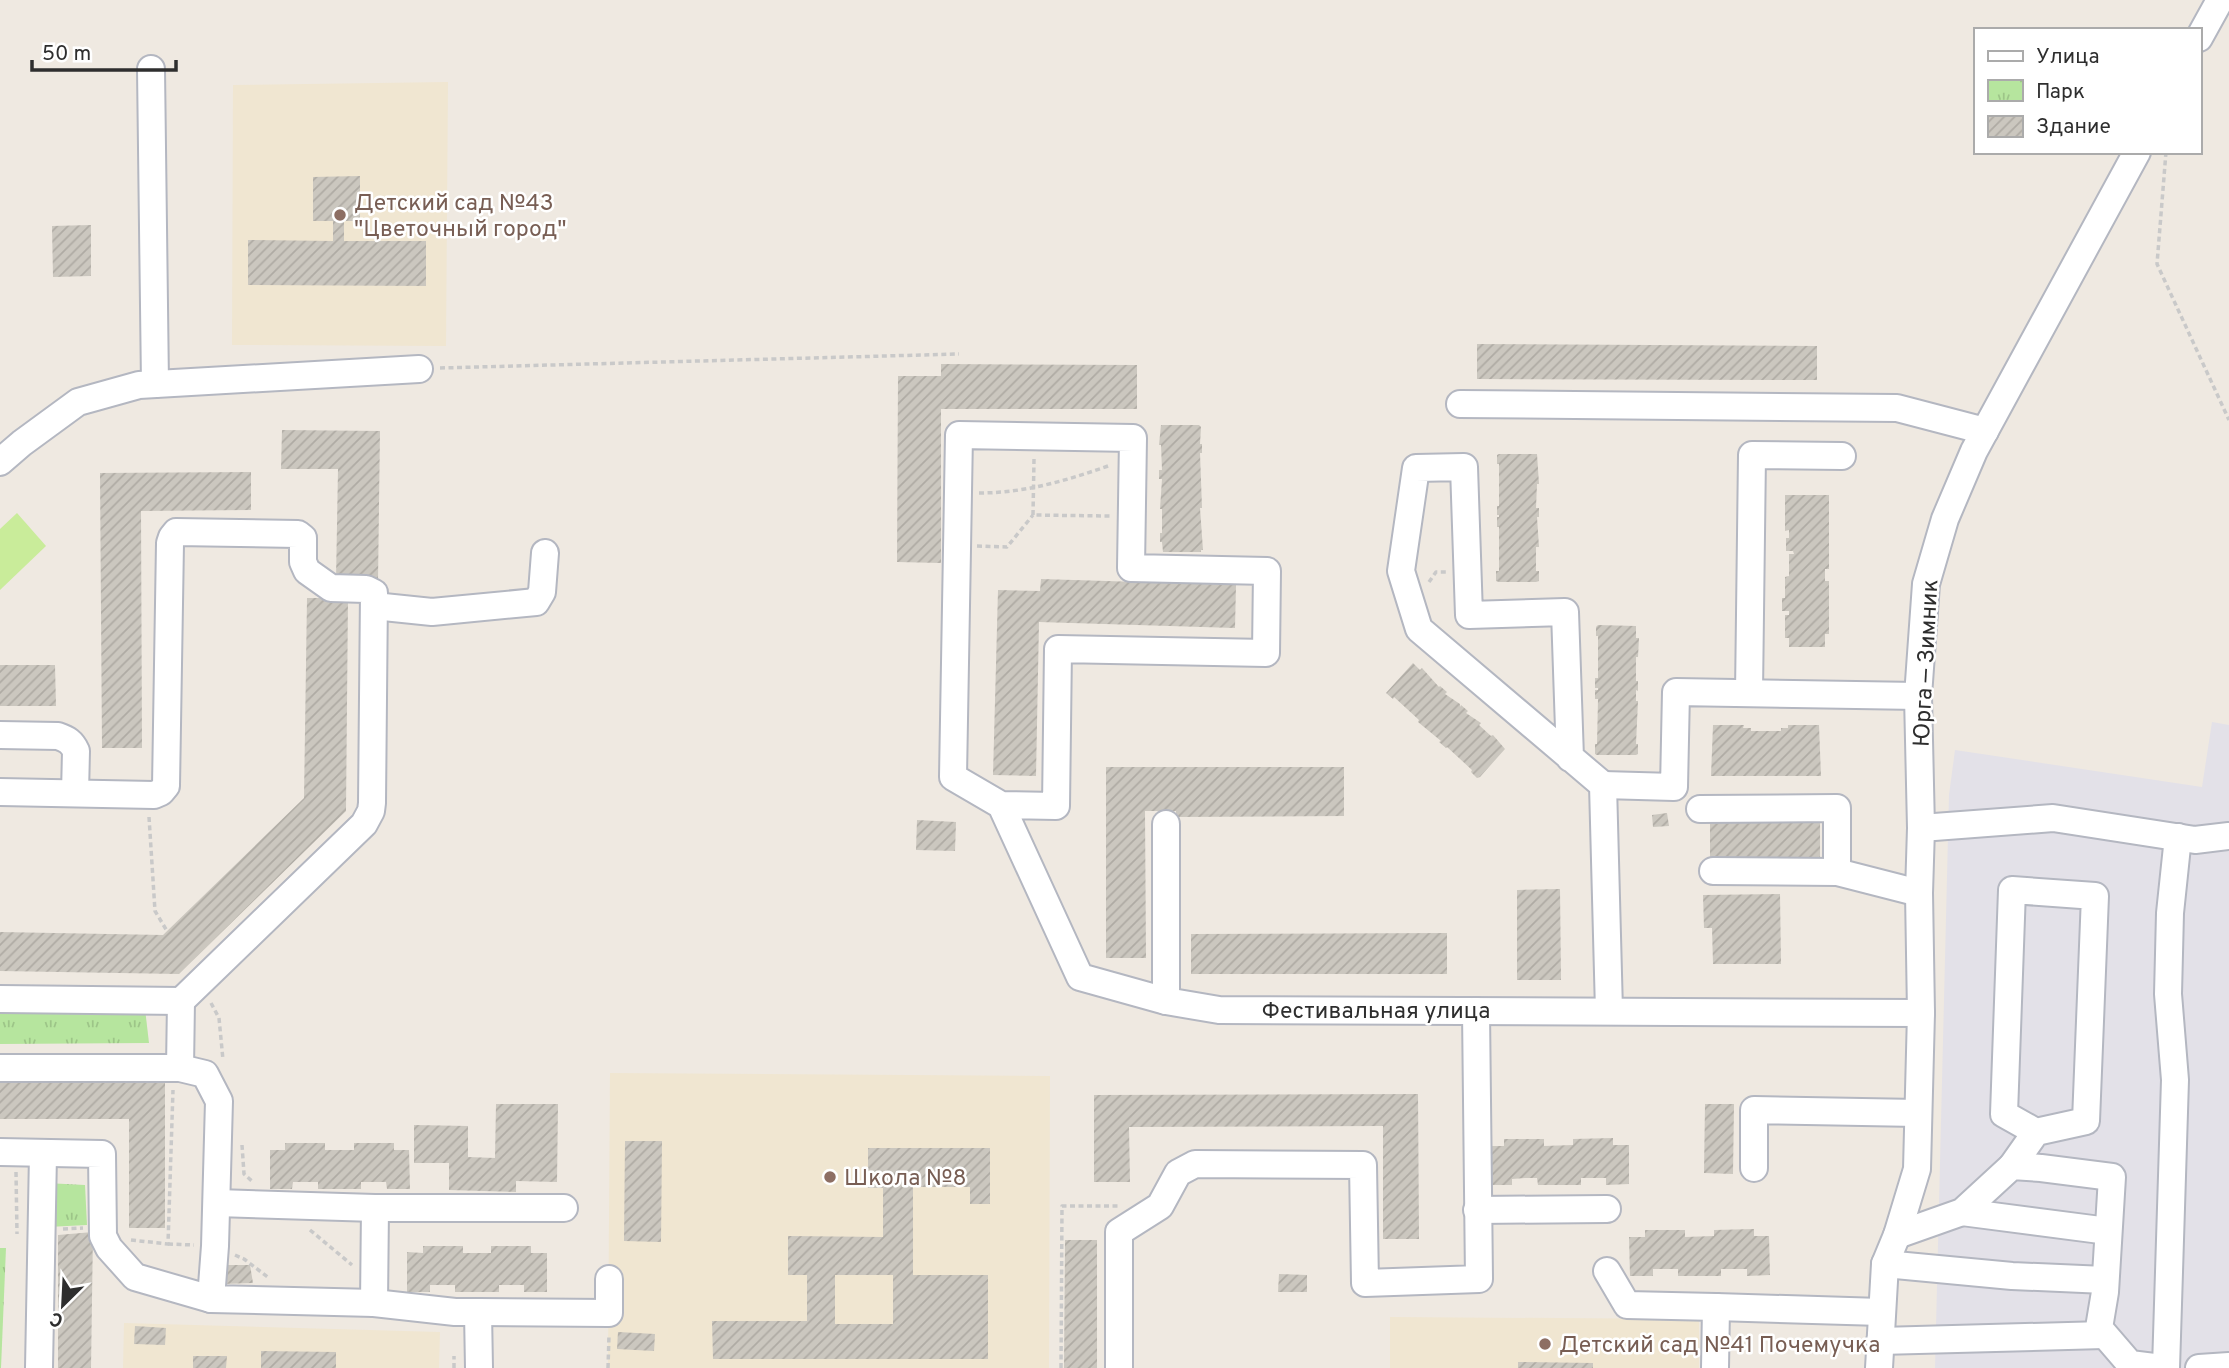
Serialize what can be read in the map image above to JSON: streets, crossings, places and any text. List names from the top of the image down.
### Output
{
  "streets": {
    "street": ["Юрга — Зимник", "Фестивальная улица"]
  },
  "crossings": [
    ["Юрга — Зимник", "Фестивальная улица"]
  ],
  "places": ["Детский сад №43 \"Цветочный город\"", "Школа №8", "Детский сад №41 Почемучка"],
  "legend": ["Улица", "Парк", "Здание"],
  "scale_bar": "50 m",
  "north": "bottom left"
}
